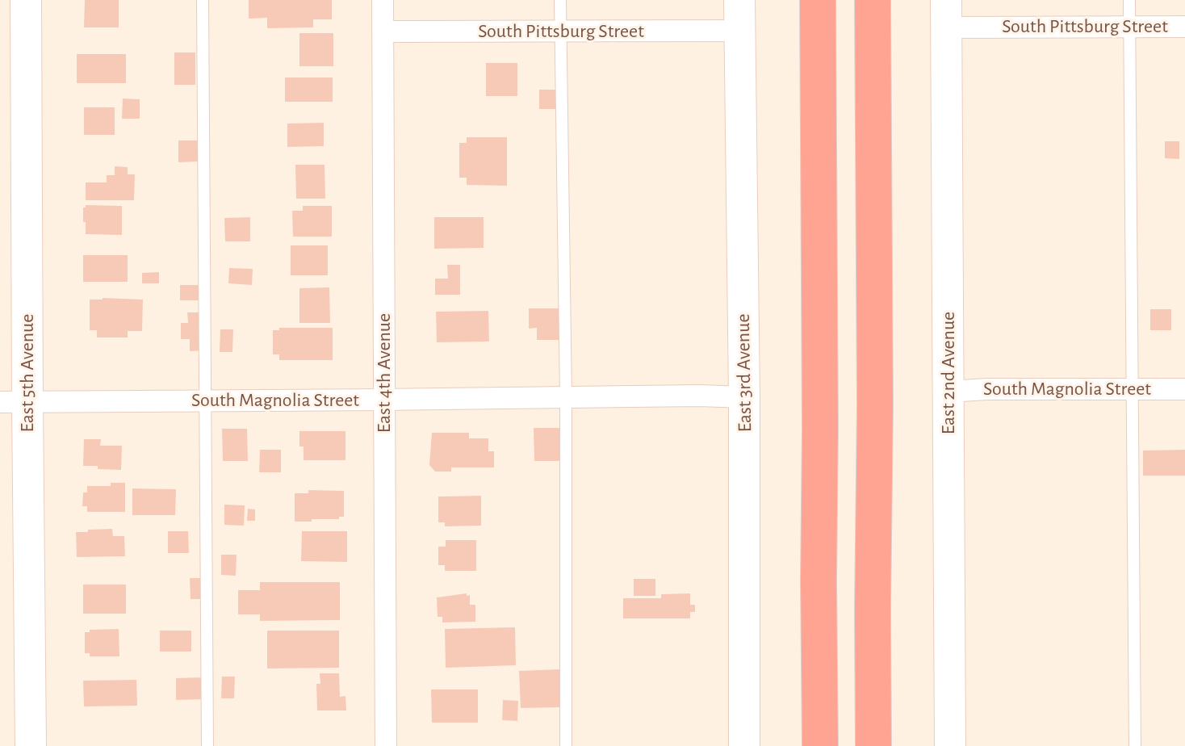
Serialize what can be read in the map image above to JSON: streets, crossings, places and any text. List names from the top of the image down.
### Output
{
  "streets": {
    "street": [
      "South Pittsburg Street",
      "East 5th Avenue",
      "East 4th Avenue",
      "East 3rd Avenue",
      "East 2nd Avenue",
      "South Magnolia Street"
    ]
  },
  "crossings": [
    ["South Pittsburg Street", "East 4th Avenue"],
    ["South Pittsburg Street", "East 3rd Avenue"],
    ["South Pittsburg Street", "East 2nd Avenue"],
    ["East 5th Avenue", "South Magnolia Street"],
    ["East 4th Avenue", "South Magnolia Street"],
    ["East 3rd Avenue", "South Magnolia Street"],
    ["East 2nd Avenue", "South Magnolia Street"]
  ]
}
